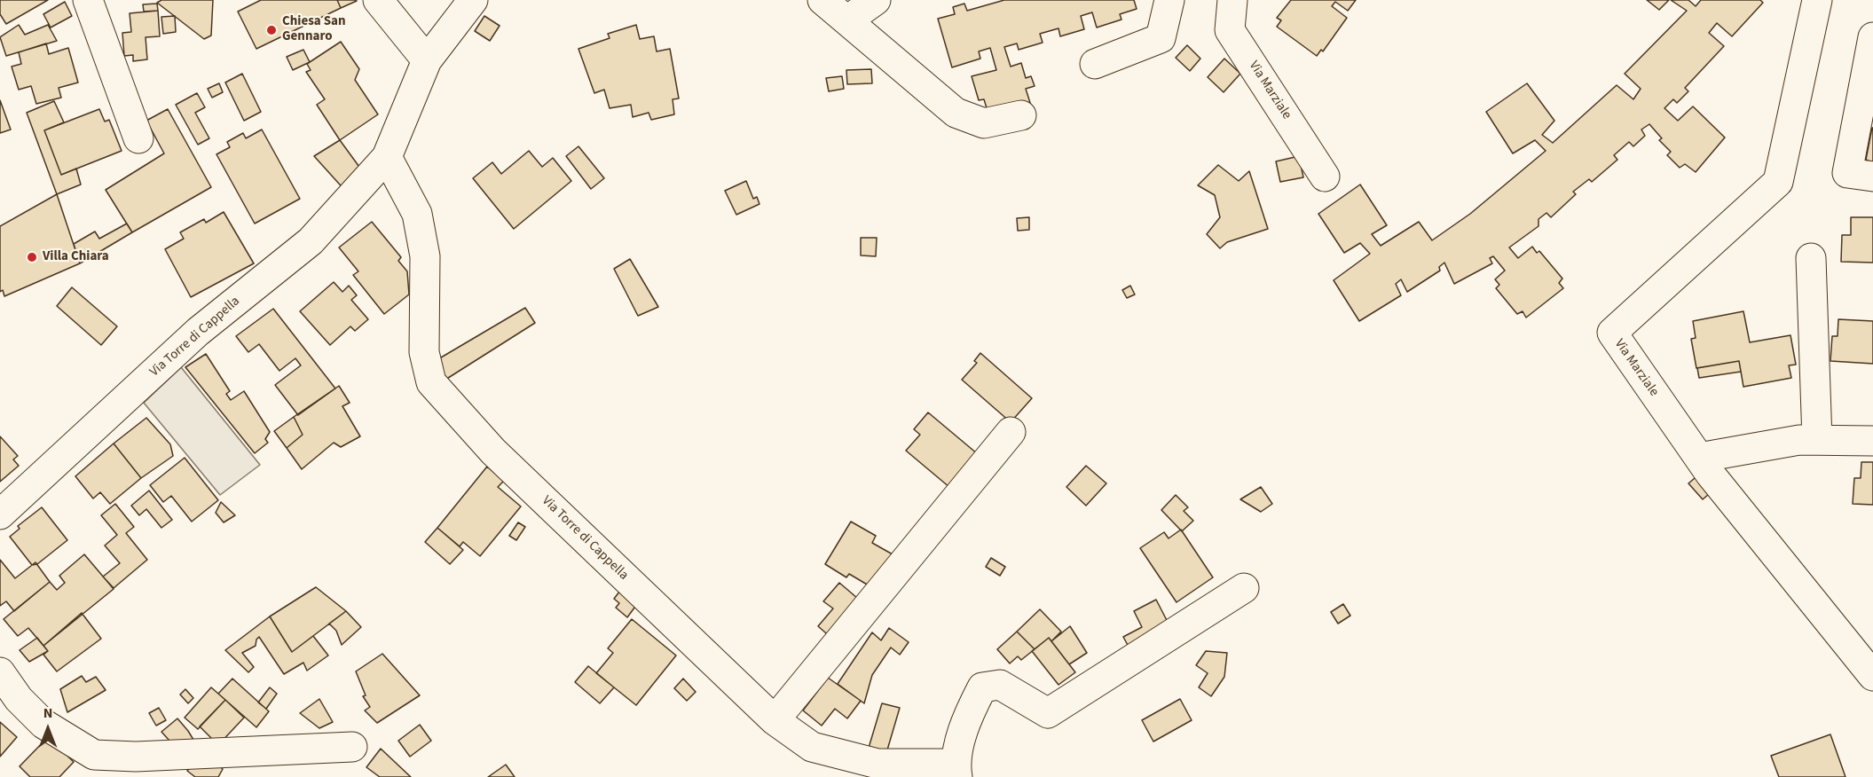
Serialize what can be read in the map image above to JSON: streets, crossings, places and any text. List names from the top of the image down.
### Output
{
  "streets": {
    "street": ["Via Marziale", "Via Torre di Cappella"]
  },
  "places": ["Chiesa San Gennaro", "Villa Chiara"],
  "north": "top"
}
